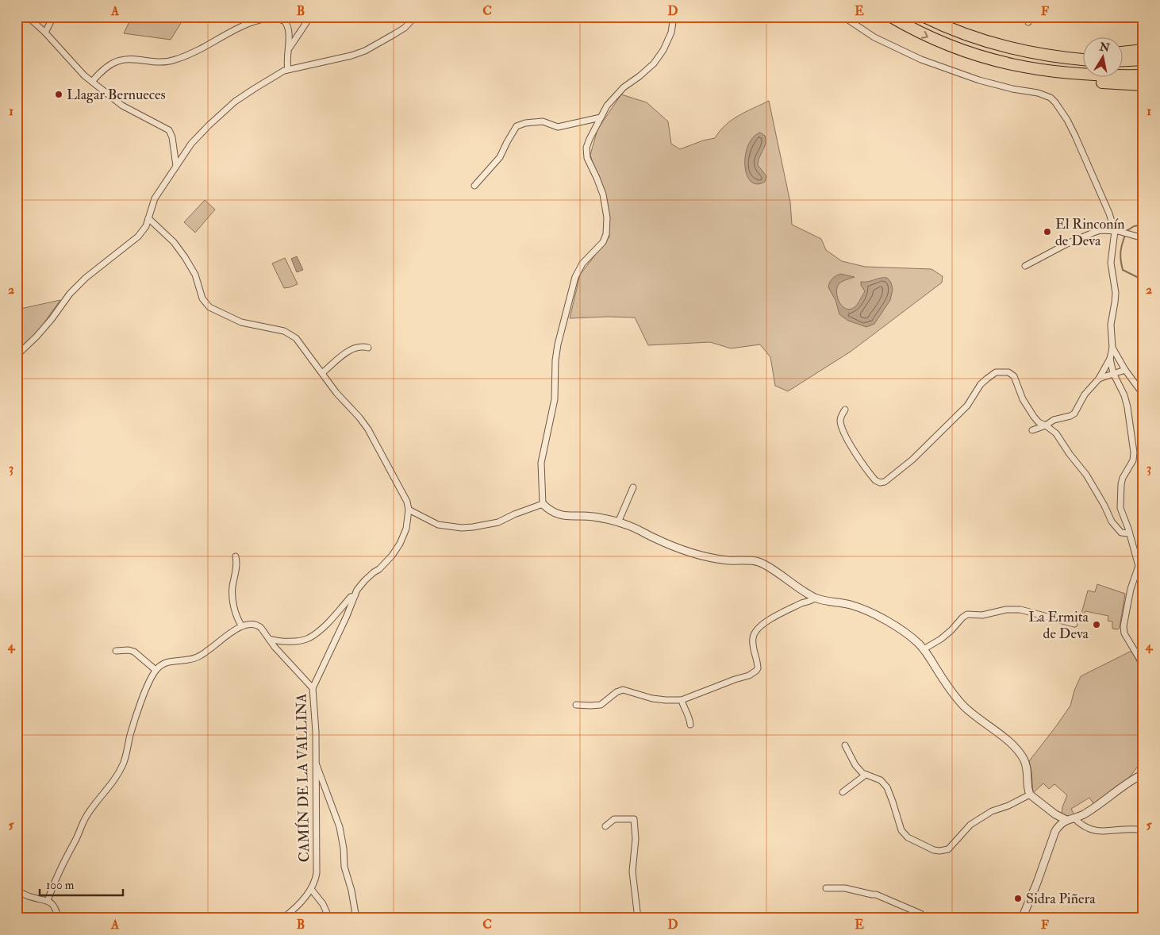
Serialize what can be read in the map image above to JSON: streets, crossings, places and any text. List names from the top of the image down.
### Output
{
  "streets": {
    "street": ["CAMÍN DE LA VALLINA"]
  },
  "places": [
    "Llagar Bernueces",
    "El Rinconín de Deva",
    "La Ermita de Deva",
    "Sidra Piñera"
  ],
  "scale_bar": "100 m",
  "north": "top",
  "grid": {
    "columns": [
      "A",
      "B",
      "C",
      "D",
      "E",
      "F"
    ],
    "rows": [
      "1",
      "2",
      "3",
      "4",
      "5"
    ]
  }
}
